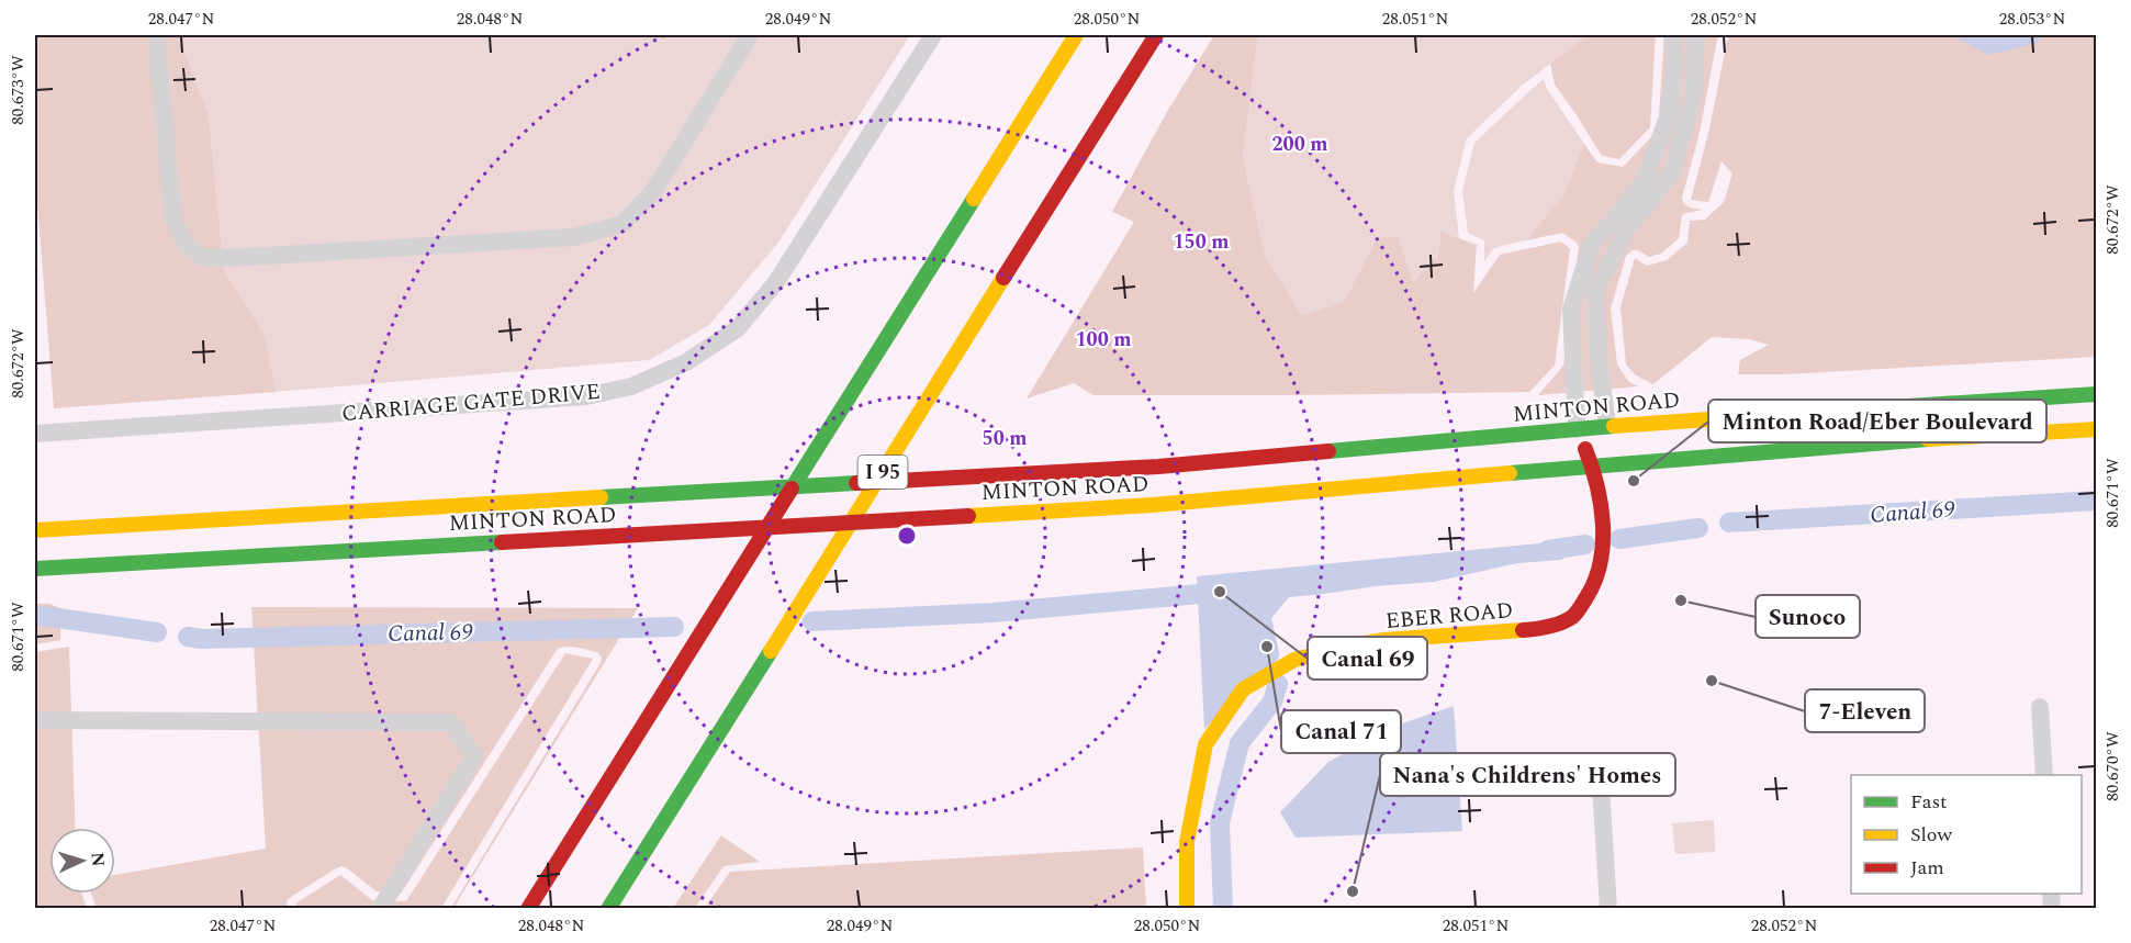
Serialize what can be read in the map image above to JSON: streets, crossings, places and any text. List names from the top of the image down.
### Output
{
  "streets": {
    "main road": ["MINTON ROAD", "I 95", "EBER ROAD"],
    "street": ["CARRIAGE GATE DRIVE"]
  },
  "crossings": [
    ["MINTON ROAD", "EBER ROAD"]
  ],
  "water": ["Canal 69"],
  "places": [
    "Minton Road/Eber Boulevard",
    "Canal 69",
    "Sunoco",
    "Canal 71",
    "7-Eleven",
    "Nana's Childrens' Homes"
  ],
  "legend": ["Fast", "Slow", "Jam"],
  "north": "right",
  "coordinates": [
    "28.047°N",
    "28.048°N",
    "28.049°N",
    "28.050°N",
    "28.051°N",
    "28.052°N",
    "28.053°N",
    "80.673°W",
    "80.672°W",
    "80.671°W",
    "80.670°W"
  ],
  "rings": [
    "200 m",
    "150 m",
    "100 m",
    "50 m"
  ]
}
